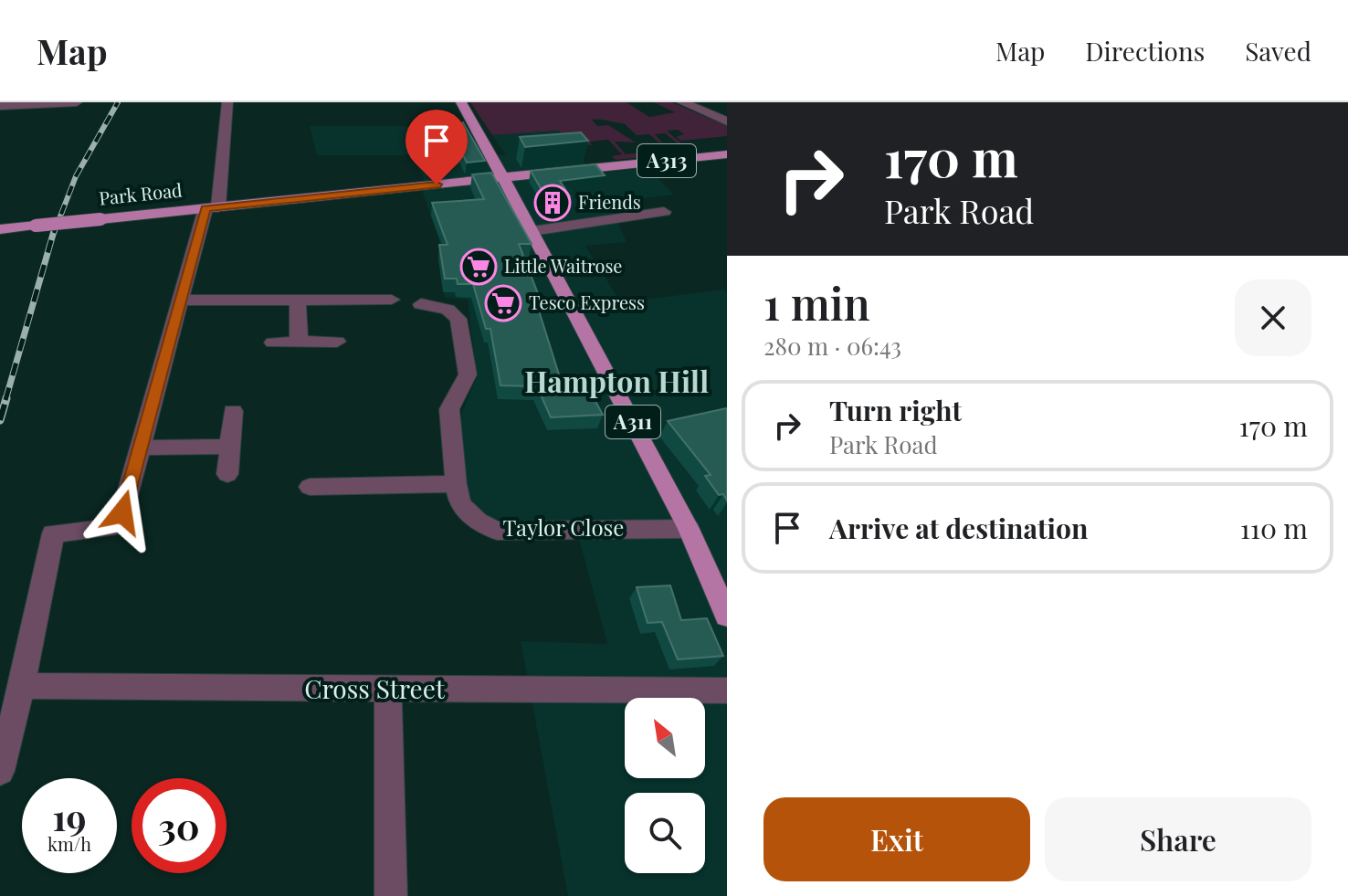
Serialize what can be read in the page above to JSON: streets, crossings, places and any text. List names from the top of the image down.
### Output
{
  "streets": {
    "main road": ["A313", "Park Road", "A311"],
    "street": ["Taylor Close", "Cross Street"]
  },
  "crossings": [
    ["A313", "Park Road"],
    ["A313", "A311"],
    ["Park Road", "A311"],
    ["A311", "Taylor Close"]
  ],
  "districts": ["Hampton Hill"],
  "places": {
    "building": ["Friends"],
    "supermarket": ["Little Waitrose", "Tesco Express"]
  },
  "north": "top left",
  "page": {
    "header": "Map",
    "nav": ["Map", "Directions", "Saved"],
    "turn": ["170 m", "Park Road"],
    "heading": ["1 min", "280 m · 06:43"],
    "list": [
      {
        "name": "Turn right",
        "note": "Park Road",
        "value": "170 m"
      },
      {
        "name": "Arrive at destination",
        "value": "110 m"
      }
    ],
    "speed": "19 km/h",
    "limit": "30",
    "buttons": ["Exit", "Share"]
  }
}
